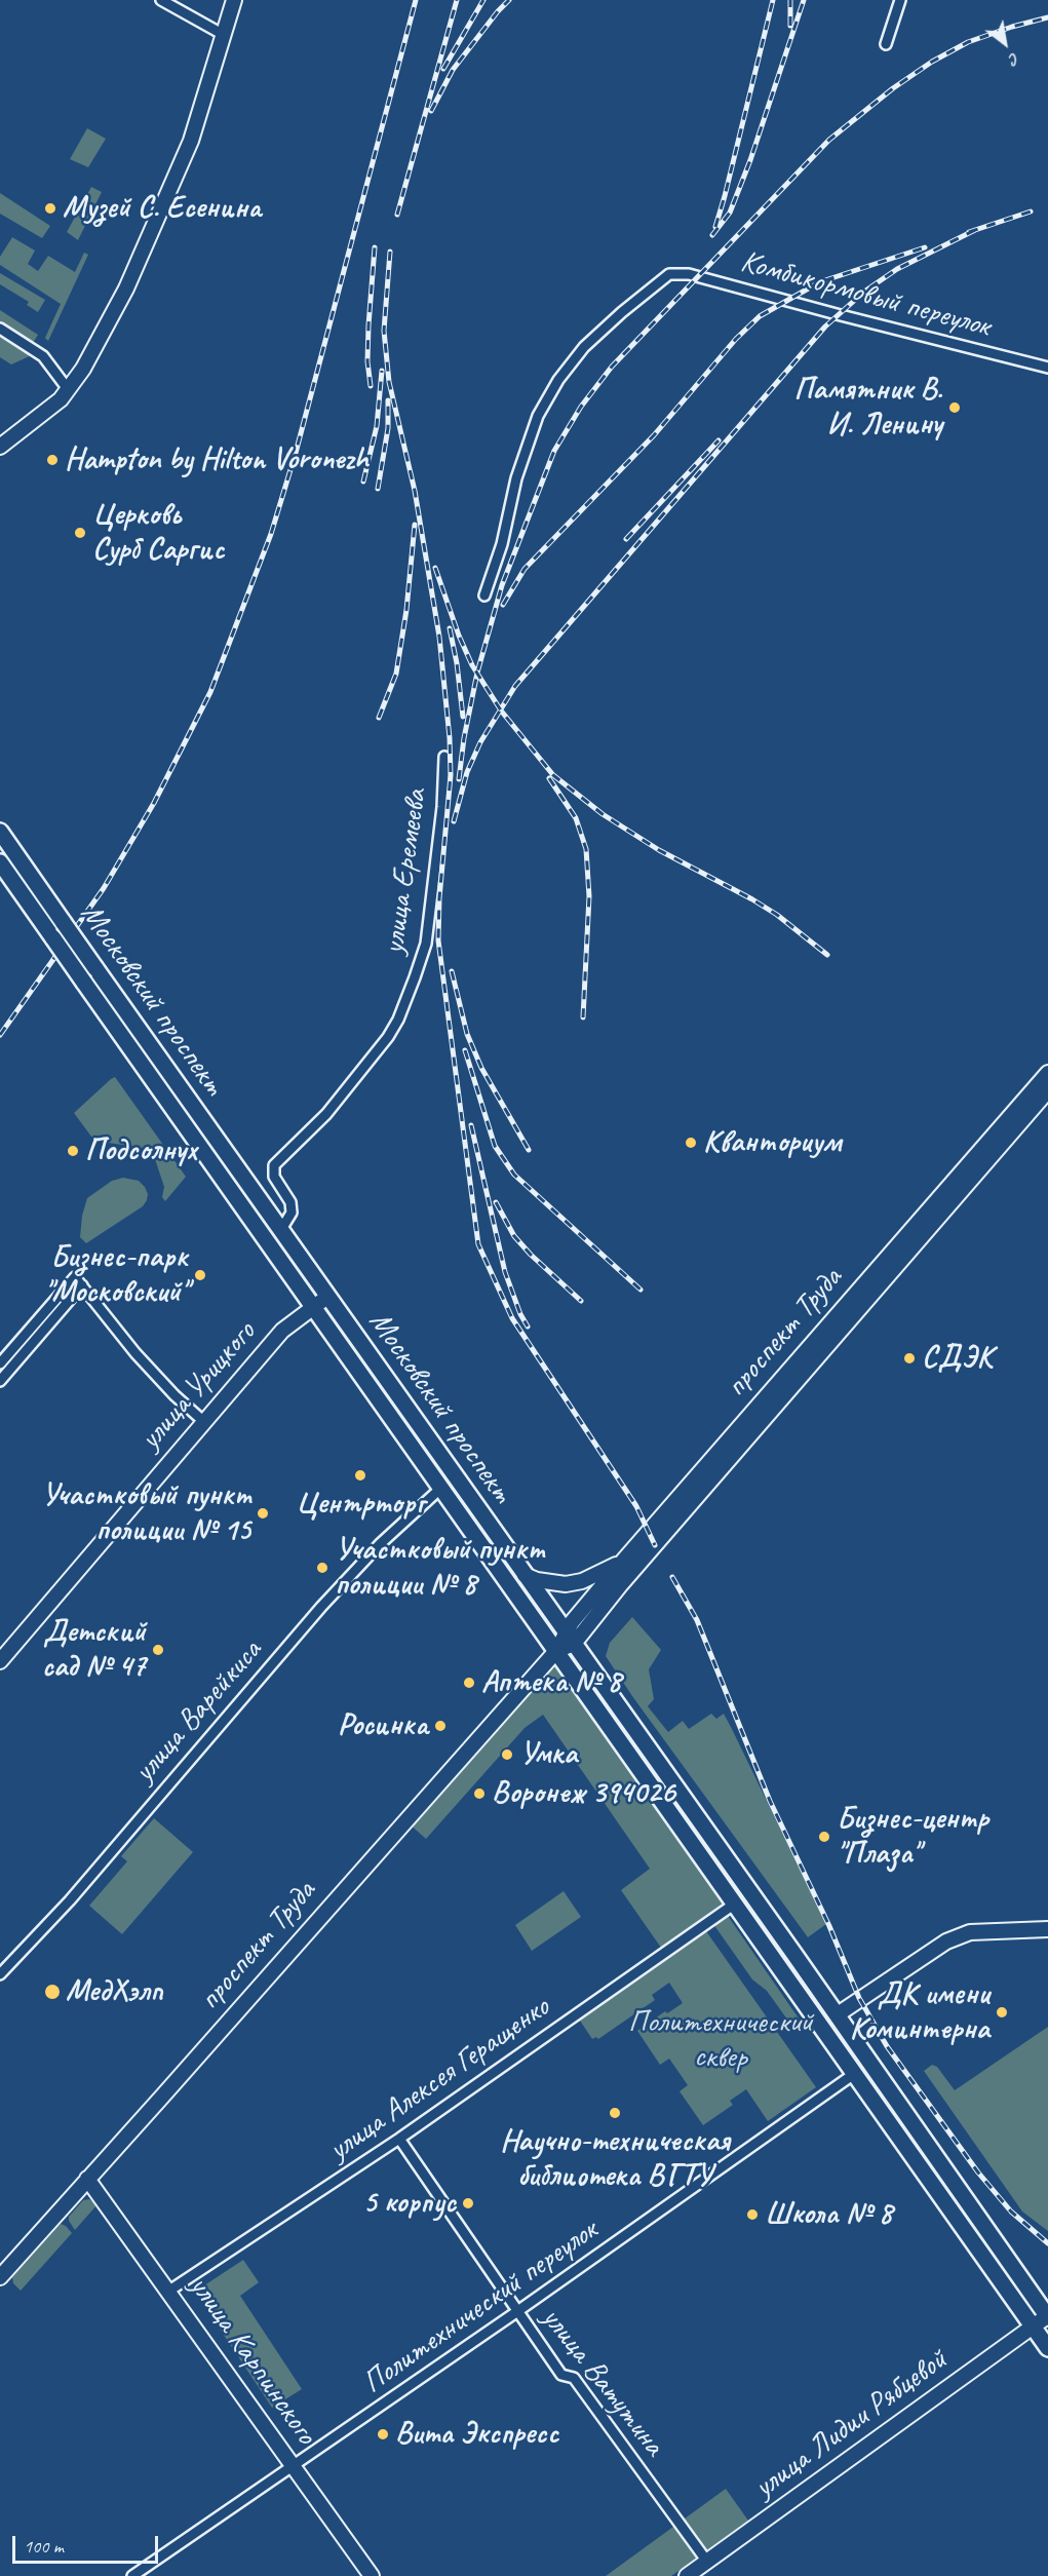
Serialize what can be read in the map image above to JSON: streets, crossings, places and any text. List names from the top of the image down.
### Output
{
  "streets": {
    "main road": [
      "Московский проспект",
      "проспект Труда",
      "улица Урицкого",
      "улица Карпинского",
      "улица Лидии Рябцевой"
    ],
    "street": [
      "Комбикормовый переулок",
      "улица Еремеева",
      "улица Варейкиса",
      "улица Алексея Геращенко",
      "Политехнический переулок",
      "улица Ватутина"
    ]
  },
  "crossings": [
    ["улица Еремеева", "Московский проспект"],
    ["Московский проспект", "проспект Труда"],
    ["Московский проспект", "улица Урицкого"],
    ["Московский проспект", "улица Варейкиса"],
    ["Московский проспект", "улица Алексея Геращенко"],
    ["Московский проспект", "Политехнический переулок"],
    ["Московский проспект", "улица Лидии Рябцевой"],
    ["проспект Труда", "улица Карпинского"],
    ["улица Алексея Геращенко", "улица Карпинского"],
    ["улица Алексея Геращенко", "улица Ватутина"],
    ["Политехнический переулок", "улица Карпинского"],
    ["Политехнический переулок", "улица Ватутина"],
    ["улица Ватутина", "улица Лидии Рябцевой"]
  ],
  "parks": ["Политехнический сквер"],
  "places": [
    "Музей С. Есенина",
    "Памятник В. И. Ленину",
    "Hampton by Hilton Voronezh",
    "Церковь Сурб Саргис",
    "Кванториум",
    "Подсолнух",
    "Бизнес-парк \"Московский\"",
    "СДЭК",
    "Центрторг",
    "Участковый пункт полиции № 15",
    "Участковый пункт полиции № 8",
    "Детский сад № 47",
    "Аптека № 8",
    "Росинка",
    "Умка",
    "Воронеж 394026",
    "Бизнес-центр \"Плаза\"",
    "МедХэлп",
    "ДК имени Коминтерна",
    "Научно-техническая библиотека ВГТУ",
    "5 корпус",
    "Школа № 8",
    "Вита Экспресс"
  ],
  "scale_bar": "100 m",
  "north": "bottom right"
}
